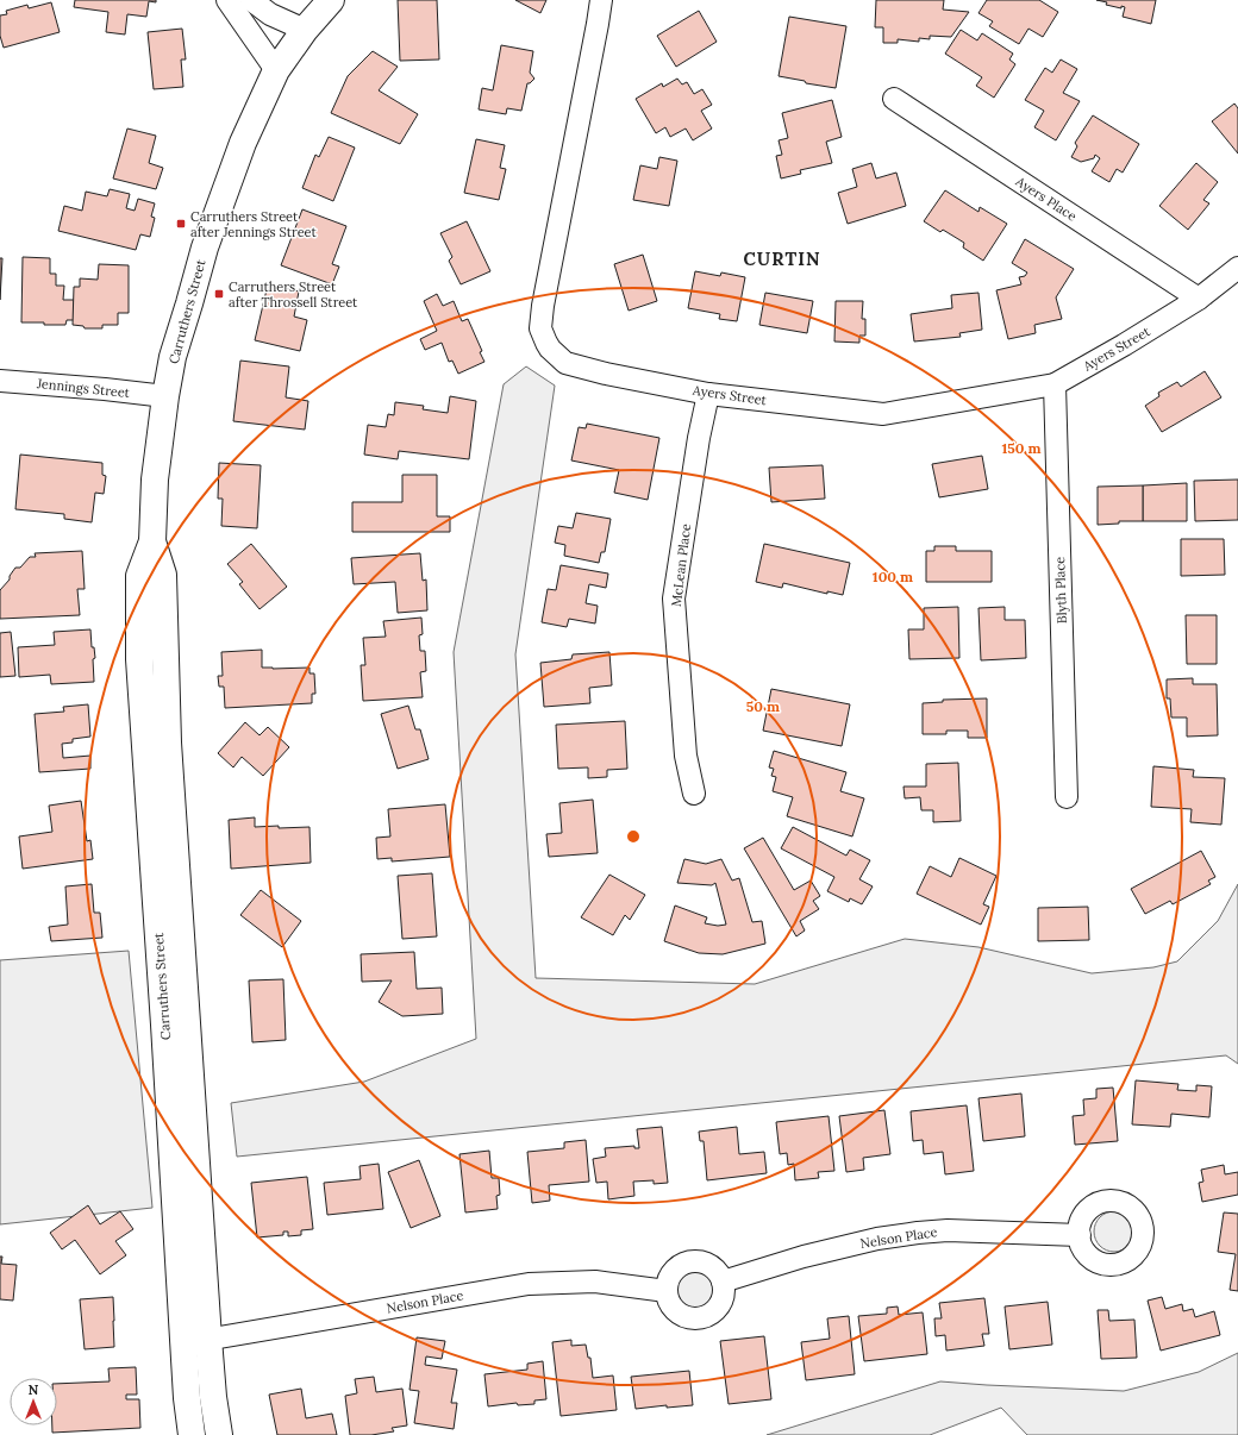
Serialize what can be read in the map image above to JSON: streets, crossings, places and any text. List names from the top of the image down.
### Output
{
  "streets": {
    "main road": ["Carruthers Street"],
    "street": [
      "Ayers Place",
      "Ayers Street",
      "Jennings Street",
      "McLean Place",
      "Blyth Place",
      "Nelson Place"
    ]
  },
  "crossings": [
    ["Ayers Place", "Ayers Street"],
    ["Carruthers Street", "Jennings Street"],
    ["Carruthers Street", "Nelson Place"],
    ["Ayers Street", "McLean Place"],
    ["Ayers Street", "Blyth Place"]
  ],
  "districts": ["CURTIN"],
  "places": {
    "transit": ["Carruthers Street after Jennings Street", "Carruthers Street after Throssell Street"]
  },
  "north": "top",
  "rings": ["150 m", "100 m", "50 m"]
}
